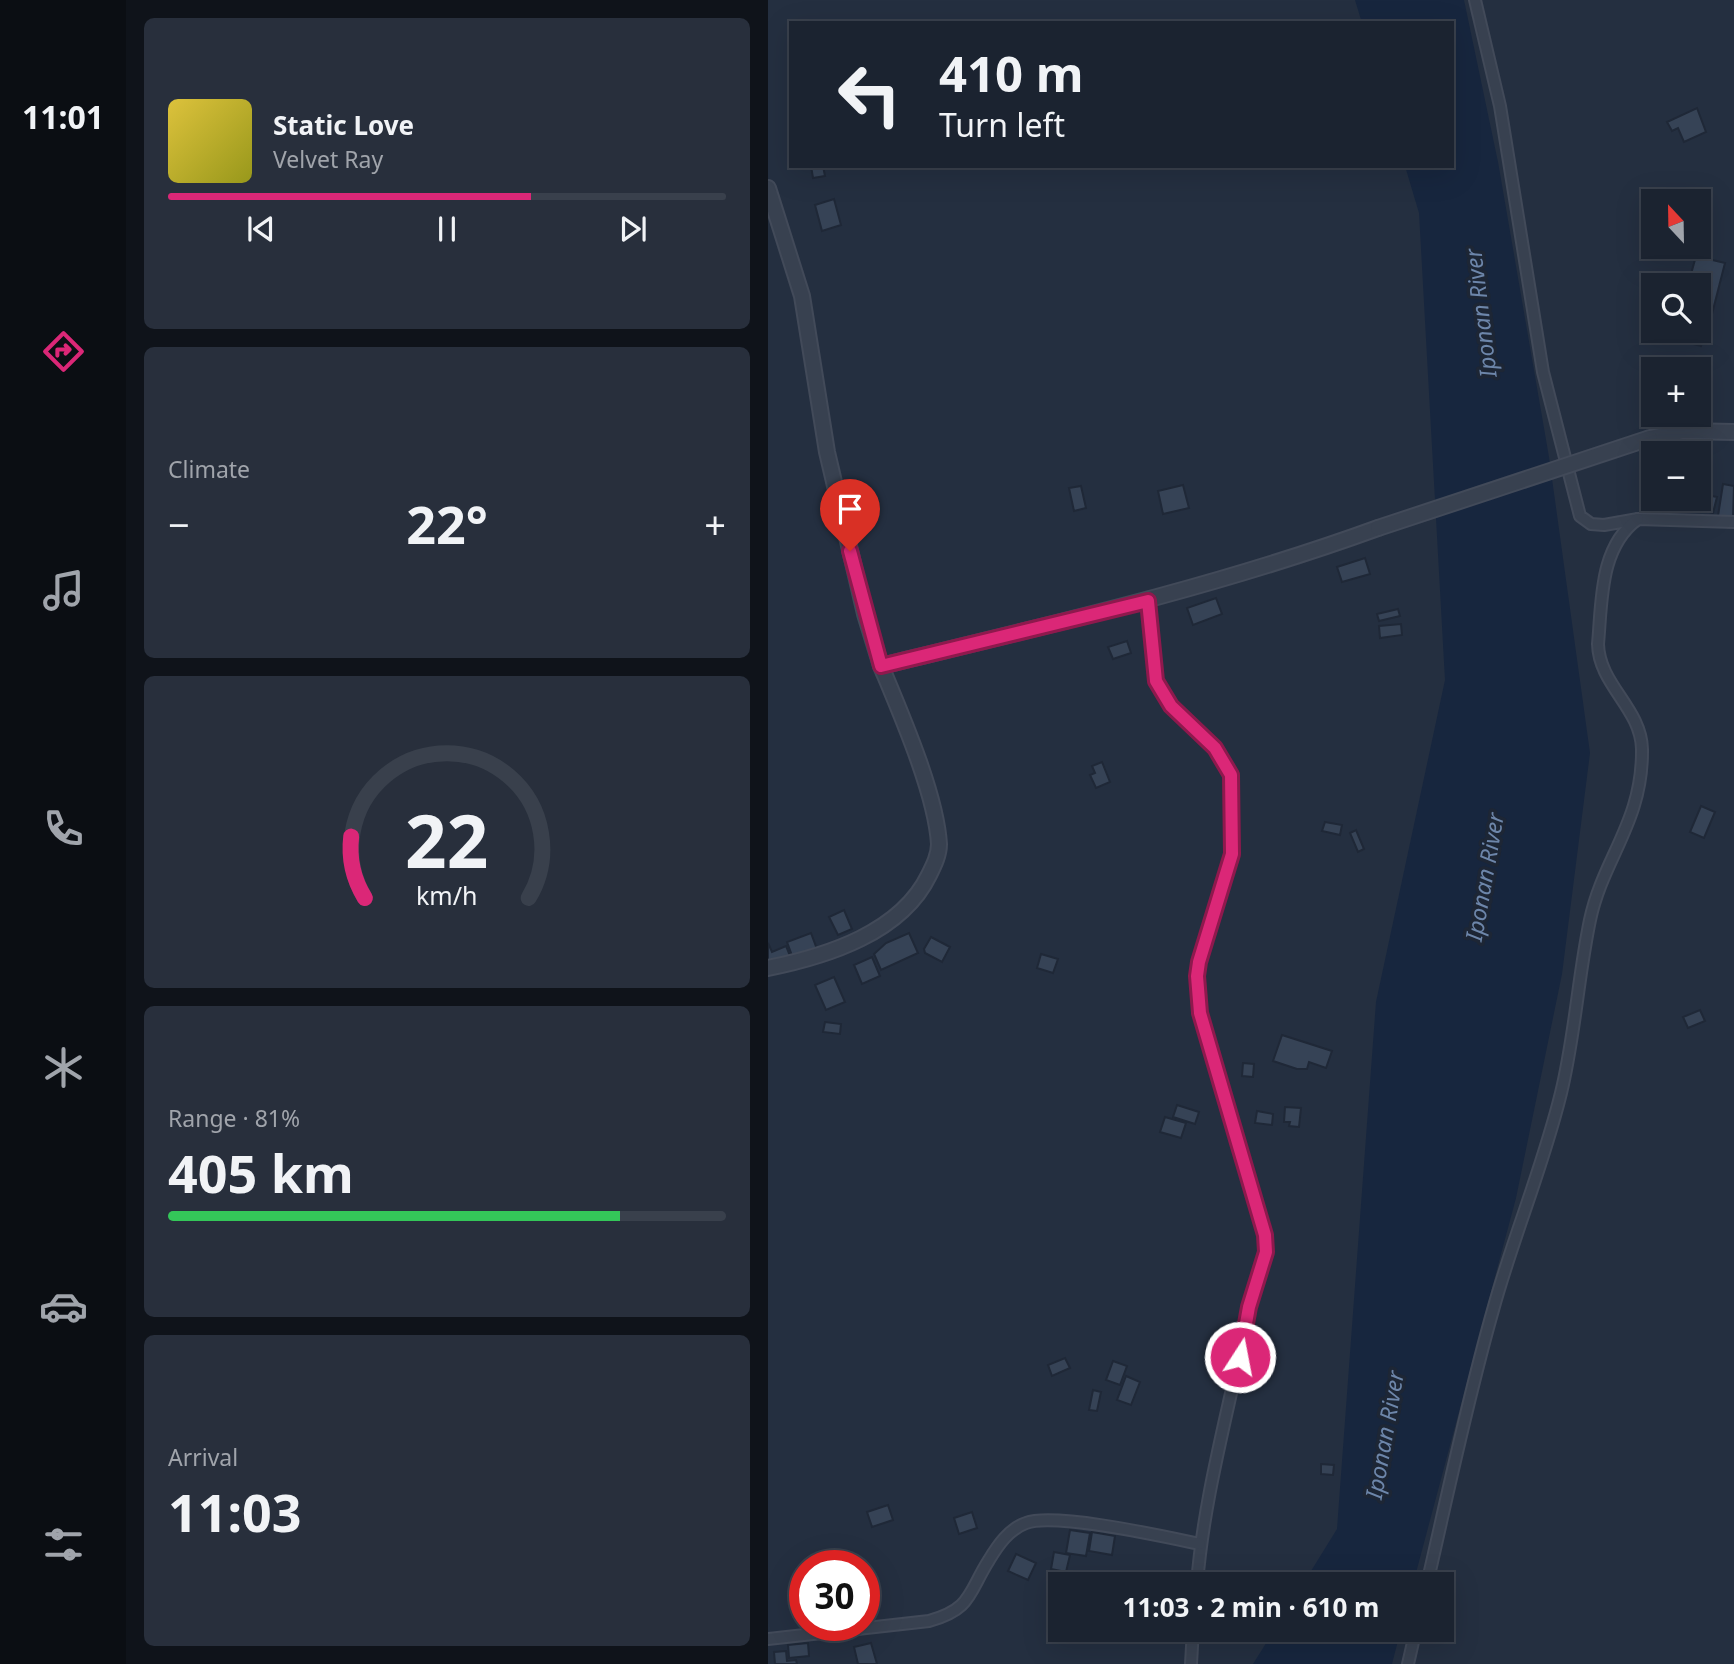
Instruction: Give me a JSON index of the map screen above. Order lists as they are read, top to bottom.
{
  "water": ["Iponan River"],
  "north": "top",
  "page": {
    "tabs": "11:01",
    "turn": ["410 m", "Turn left"],
    "song": ["Static Love", "Velvet Ray"],
    "map_buttons": ["+", "−"],
    "tile": [
      "Climate",
      ["Range · 81%", "405 km"],
      ["Arrival", "11:03"]
    ],
    "heat": ["−", "22°", "+"],
    "limit": "30",
    "trip": "11:03 · 2 min · 610 m",
    "gauge": ["22", "km/h"]
  }
}
